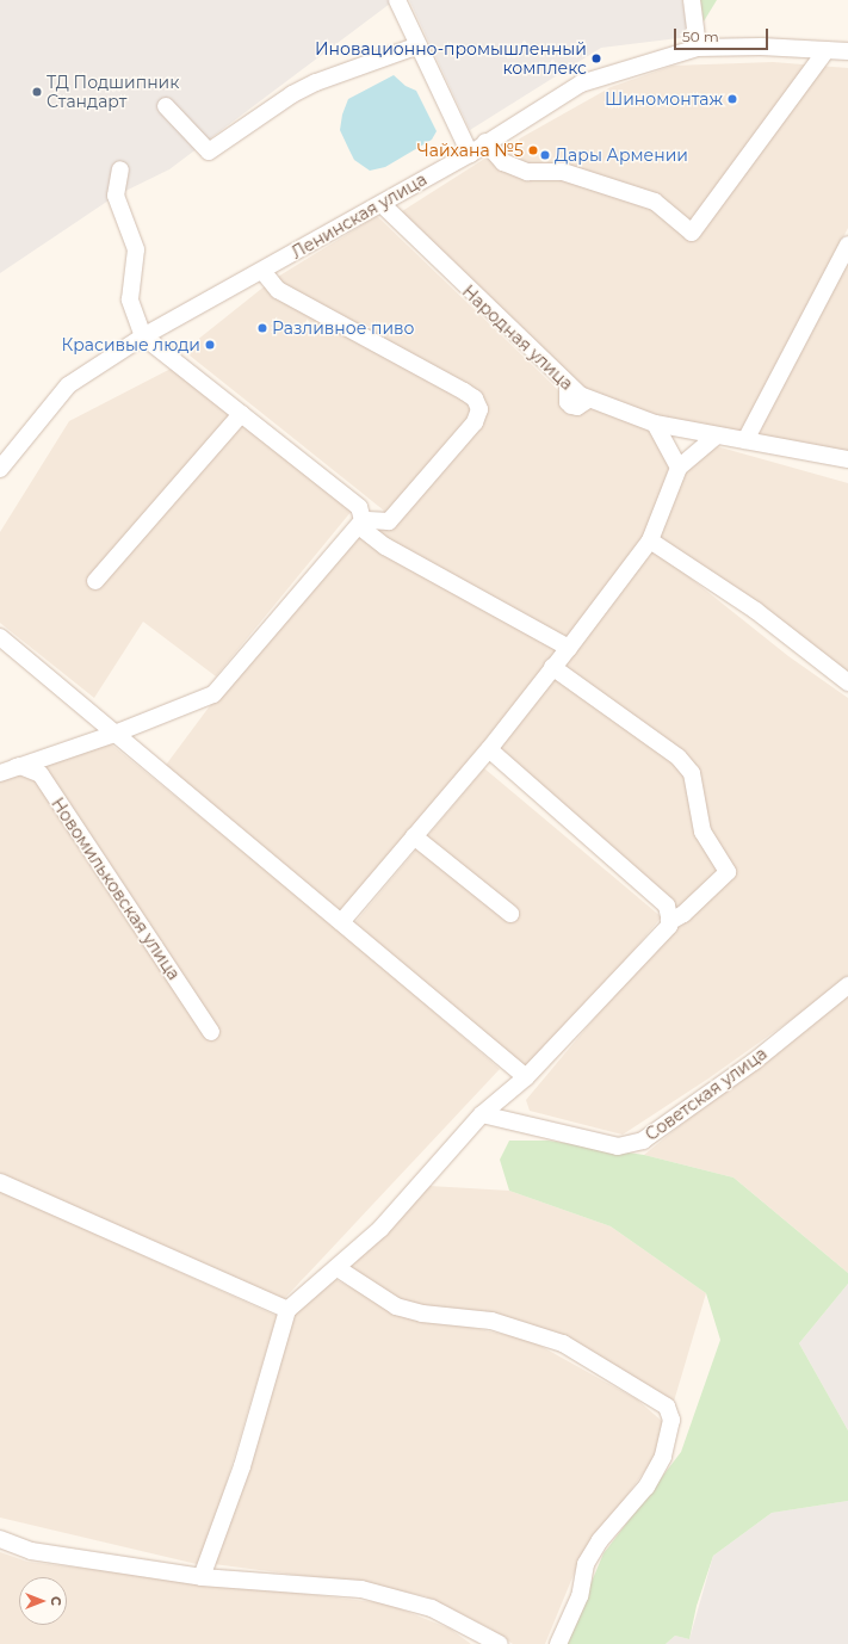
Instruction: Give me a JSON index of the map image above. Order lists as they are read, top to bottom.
{
  "streets": {
    "street": [
      "Ленинская улица",
      "Народная улица",
      "Новомильковская улица",
      "Советская улица"
    ]
  },
  "crossings": [
    ["Ленинская улица", "Народная улица"]
  ],
  "places": [
    "Иновационно-промышленный комплекс",
    "ТД Подшипник Стандарт",
    "Шиномонтаж",
    "Чайхана №5",
    "Дары Армении",
    "Разливное пиво",
    "Красивые люди"
  ],
  "scale_bar": "50 m",
  "north": "right"
}
